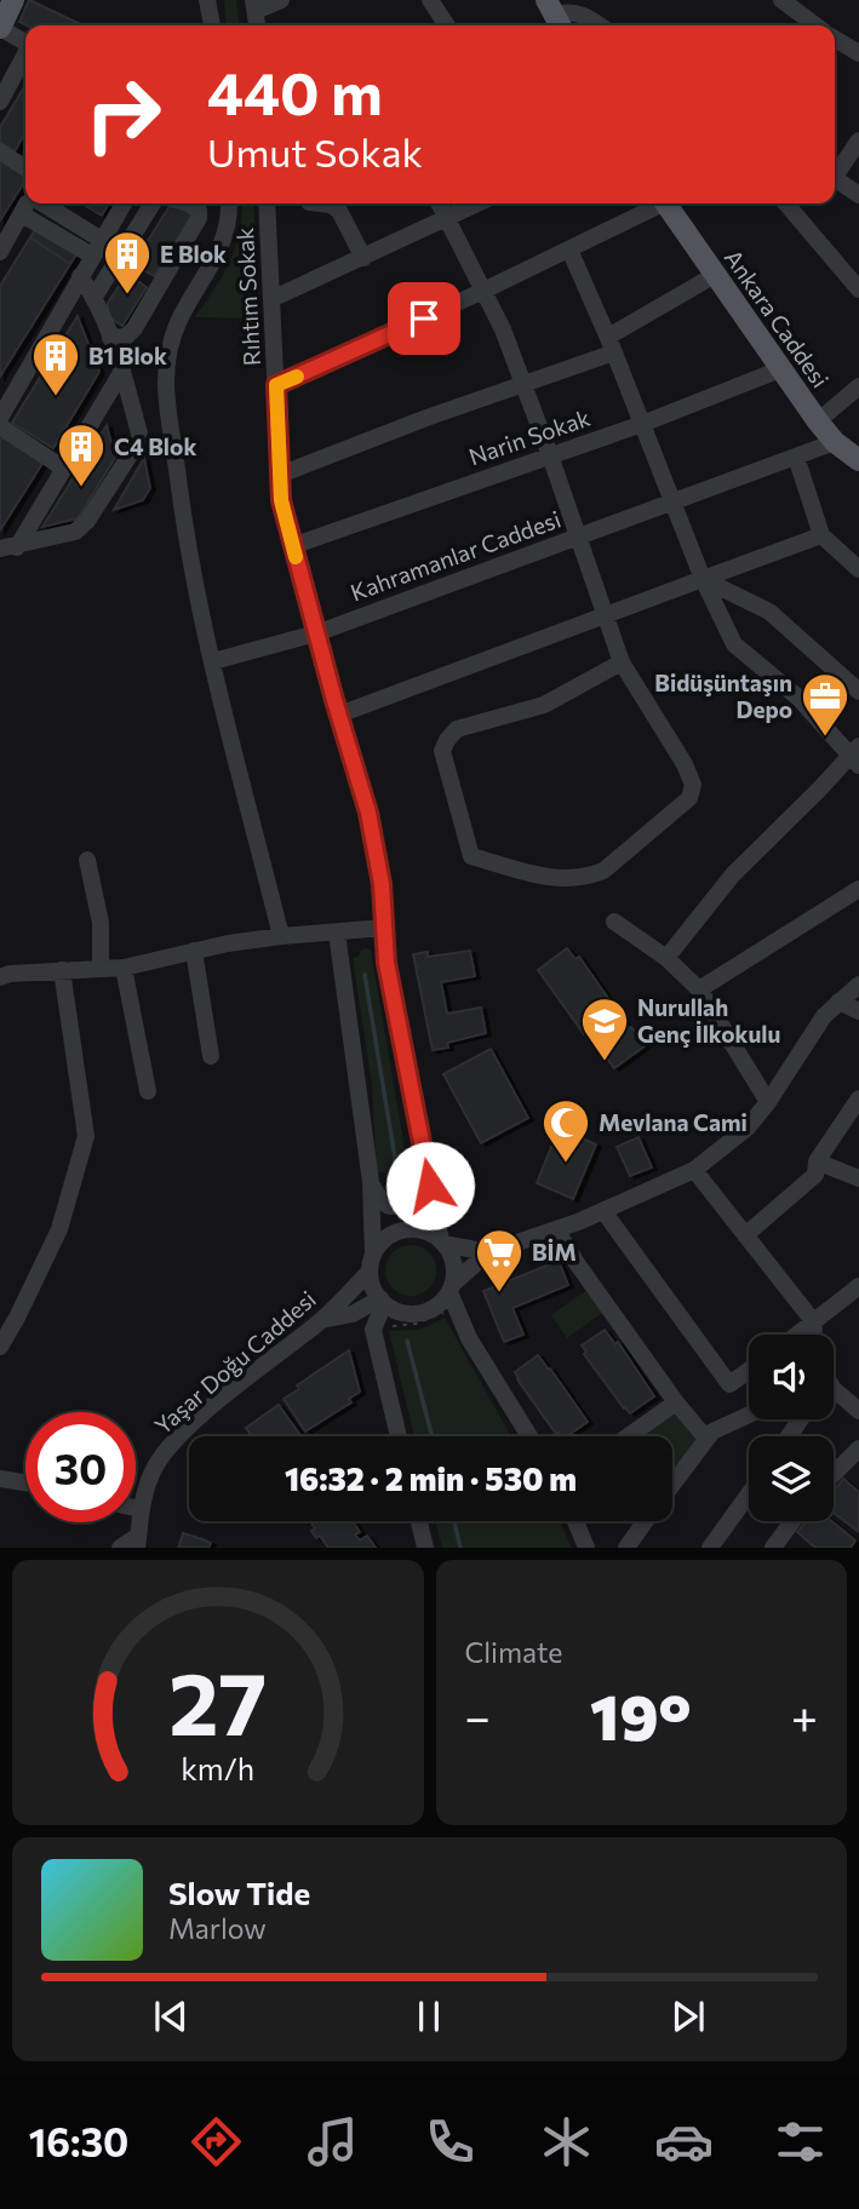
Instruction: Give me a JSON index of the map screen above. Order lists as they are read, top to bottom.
{
  "streets": {
    "main road": ["Ankara Caddesi"],
    "street": [
      "Rıhtım Sokak",
      "Narin Sokak",
      "Kahramanlar Caddesi",
      "Yaşar Doğu Caddesi"
    ]
  },
  "crossings": [
    ["Rıhtım Sokak", "Narin Sokak"],
    ["Rıhtım Sokak", "Kahramanlar Caddesi"],
    ["Rıhtım Sokak", "Yaşar Doğu Caddesi"],
    ["Ankara Caddesi", "Narin Sokak"],
    ["Ankara Caddesi", "Kahramanlar Caddesi"]
  ],
  "places": {
    "building": ["E Blok", "B1 Blok", "C4 Blok"],
    "office": ["Bidüşüntaşın Depo"],
    "school or university": ["Nurullah Genç İlkokulu"],
    "mosque": ["Mevlana Cami"],
    "supermarket": ["BİM"]
  },
  "page": {
    "turn": ["440 m", "Umut Sokak"],
    "limit": "30",
    "trip": "16:32 · 2 min · 530 m",
    "tile": "Climate",
    "heat": ["−", "19°", "+"],
    "song": ["Slow Tide", "Marlow"],
    "tabs": "16:30",
    "gauge": ["27", "km/h"]
  }
}
